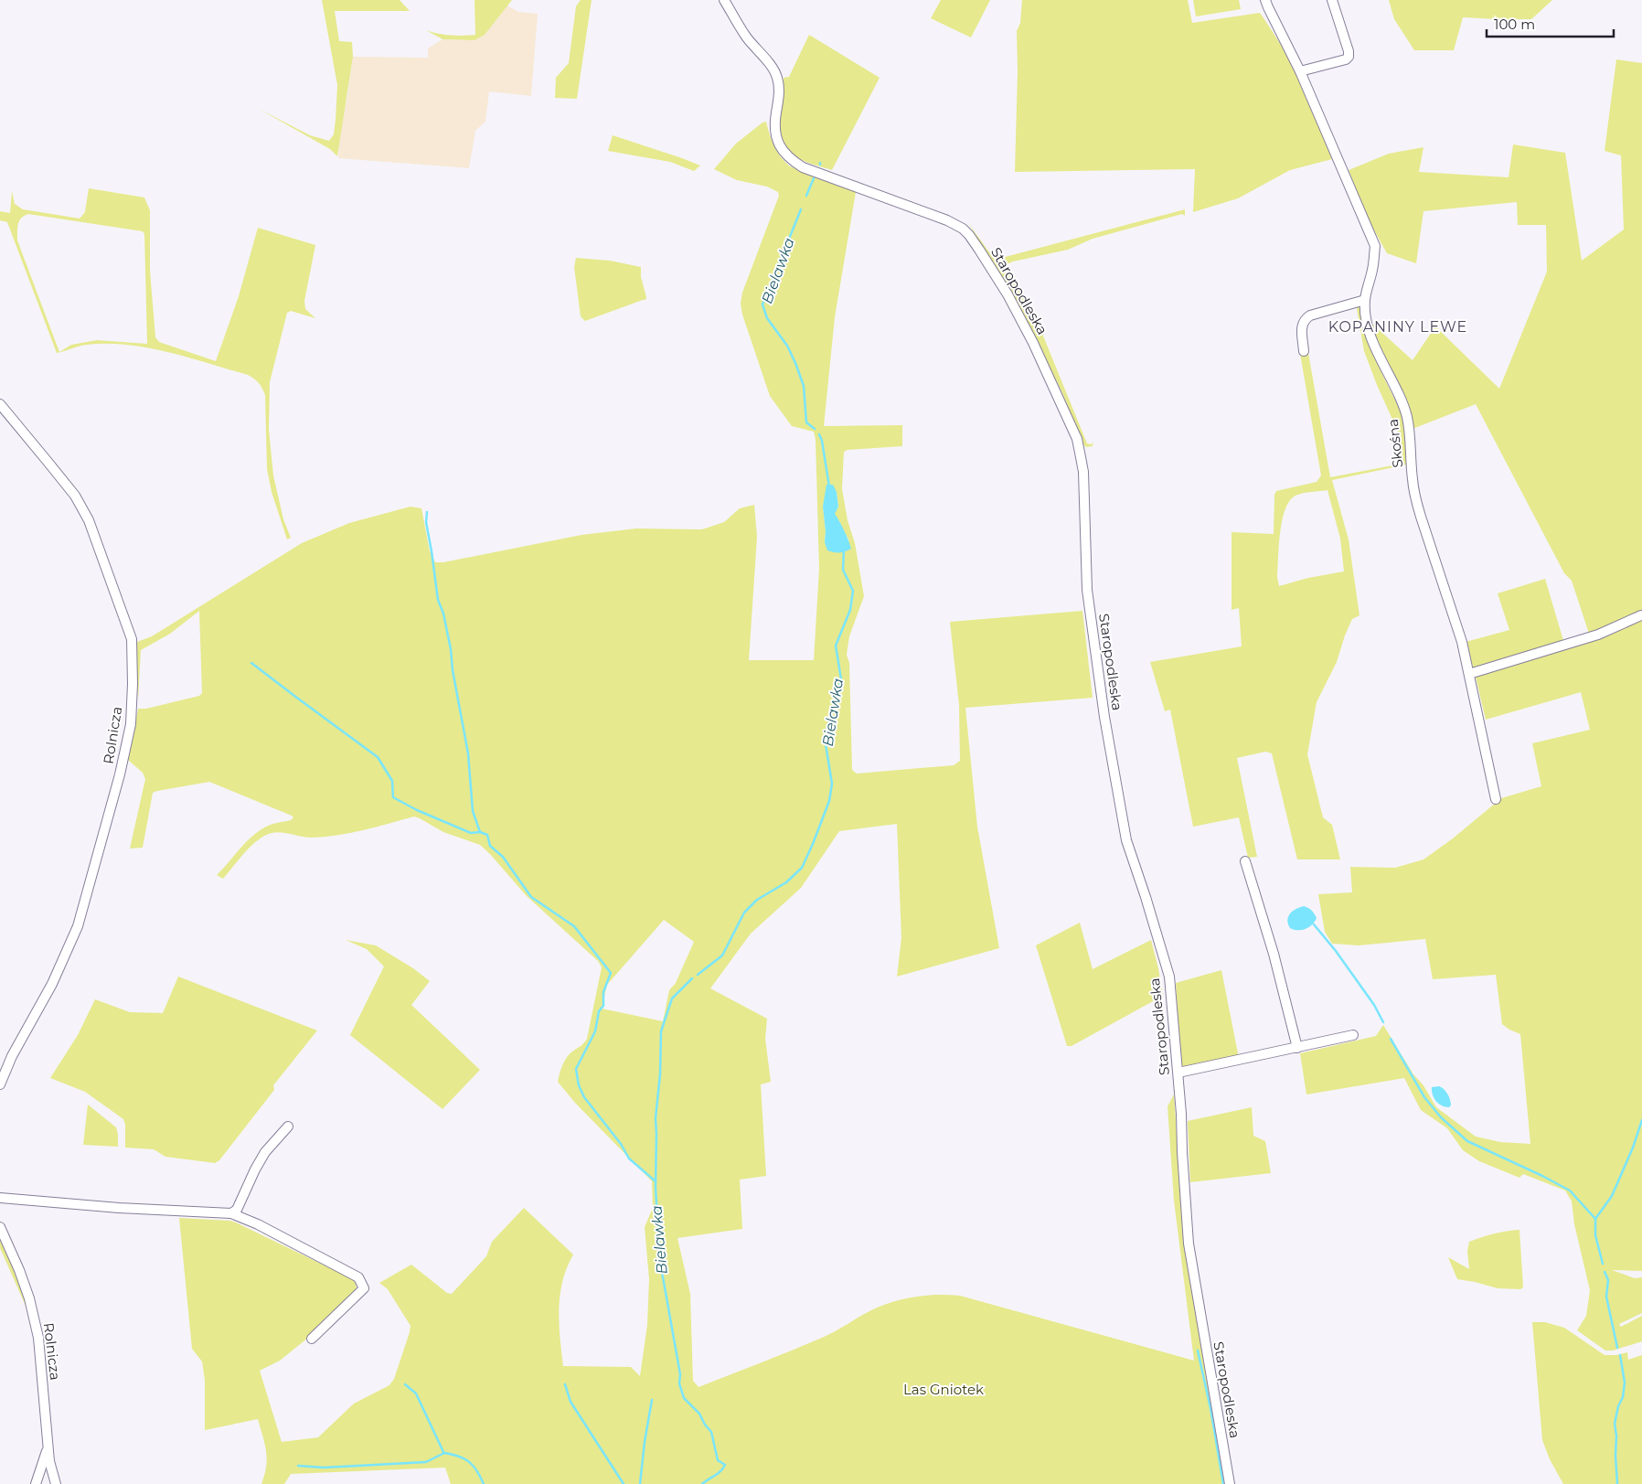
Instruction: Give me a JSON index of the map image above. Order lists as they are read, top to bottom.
{
  "streets": {
    "street": ["Staropodleska", "Skośna", "Rolnicza"]
  },
  "districts": ["KOPANINY LEWE"],
  "water": ["Bielawka"],
  "parks": ["Las Gniotek"],
  "scale_bar": "100 m"
}
